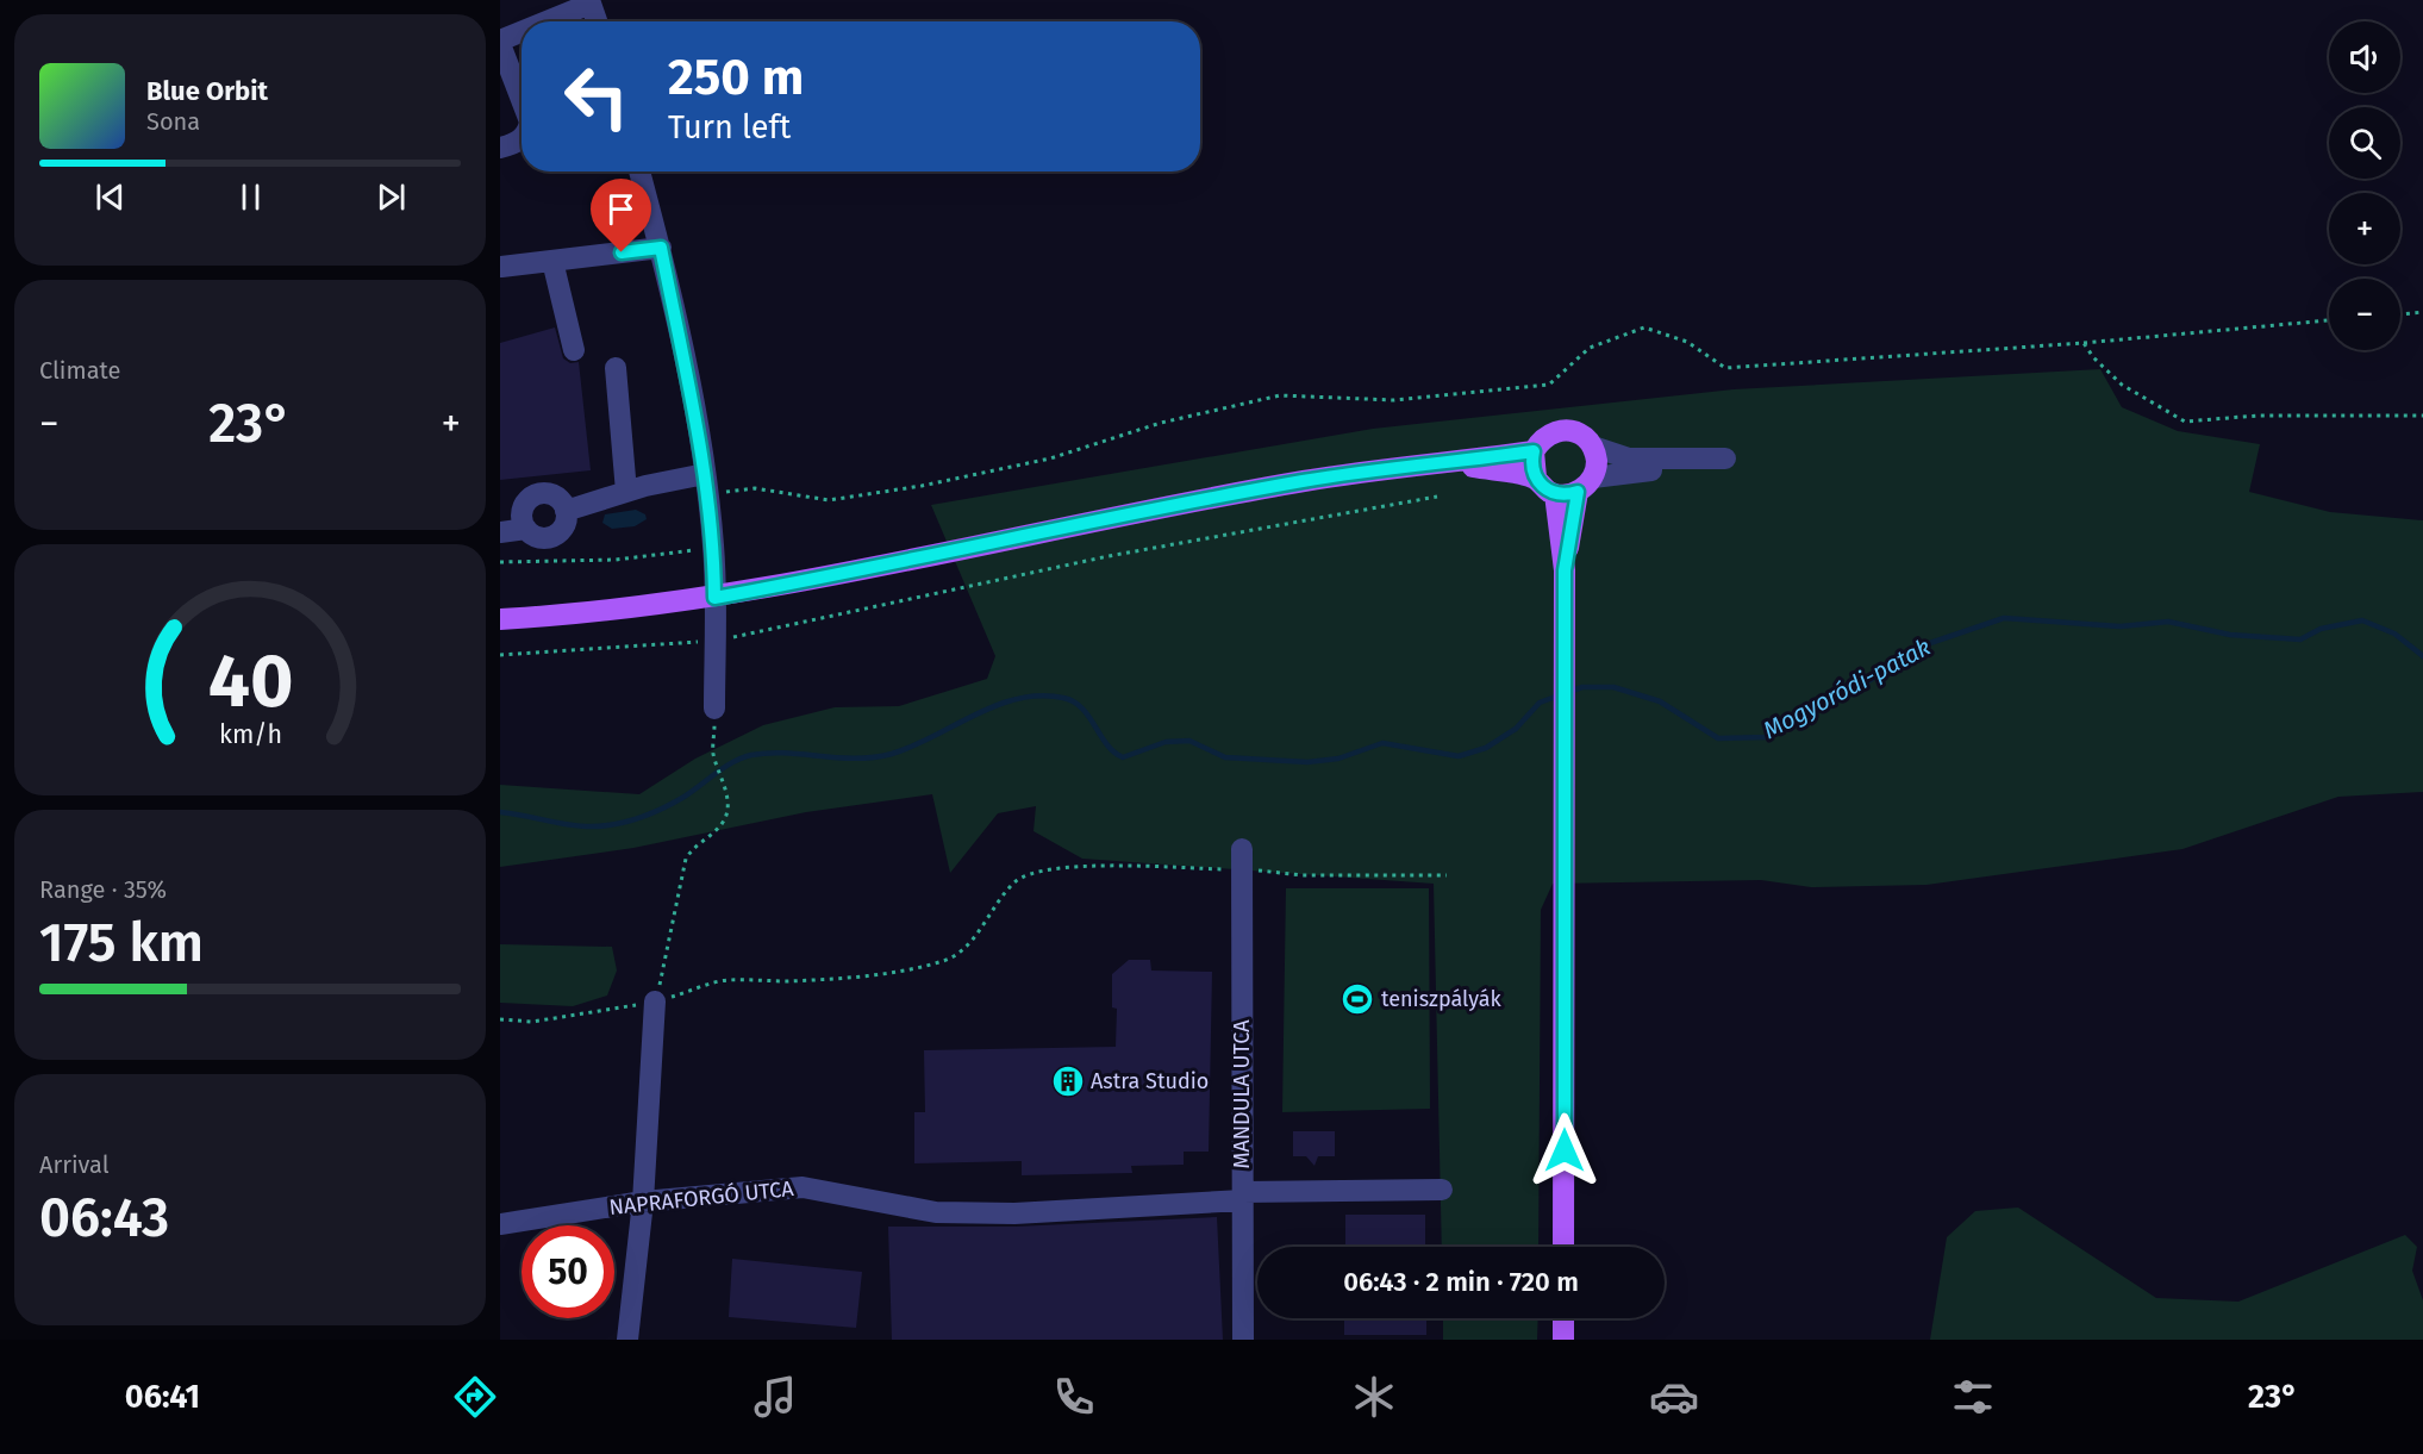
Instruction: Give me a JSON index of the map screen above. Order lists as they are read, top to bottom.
{
  "streets": {
    "street": ["MANDULA UTCA", "NAPRAFORGÓ UTCA"]
  },
  "crossings": [
    ["MANDULA UTCA", "NAPRAFORGÓ UTCA"]
  ],
  "water": ["Mogyoródi-patak"],
  "places": {
    "sports": ["teniszpályák"],
    "building": ["Astra Studio"]
  },
  "page": {
    "map_buttons": ["+", "−"],
    "turn": ["250 m", "Turn left"],
    "song": ["Blue Orbit", "Sona"],
    "tile": [
      "Climate",
      ["Range · 35%", "175 km"],
      ["Arrival", "06:43"]
    ],
    "heat": ["−", "23°", "+"],
    "limit": "50",
    "trip": "06:43 · 2 min · 720 m",
    "tabs": ["06:41", "23°"],
    "gauge": ["40", "km/h"]
  }
}
